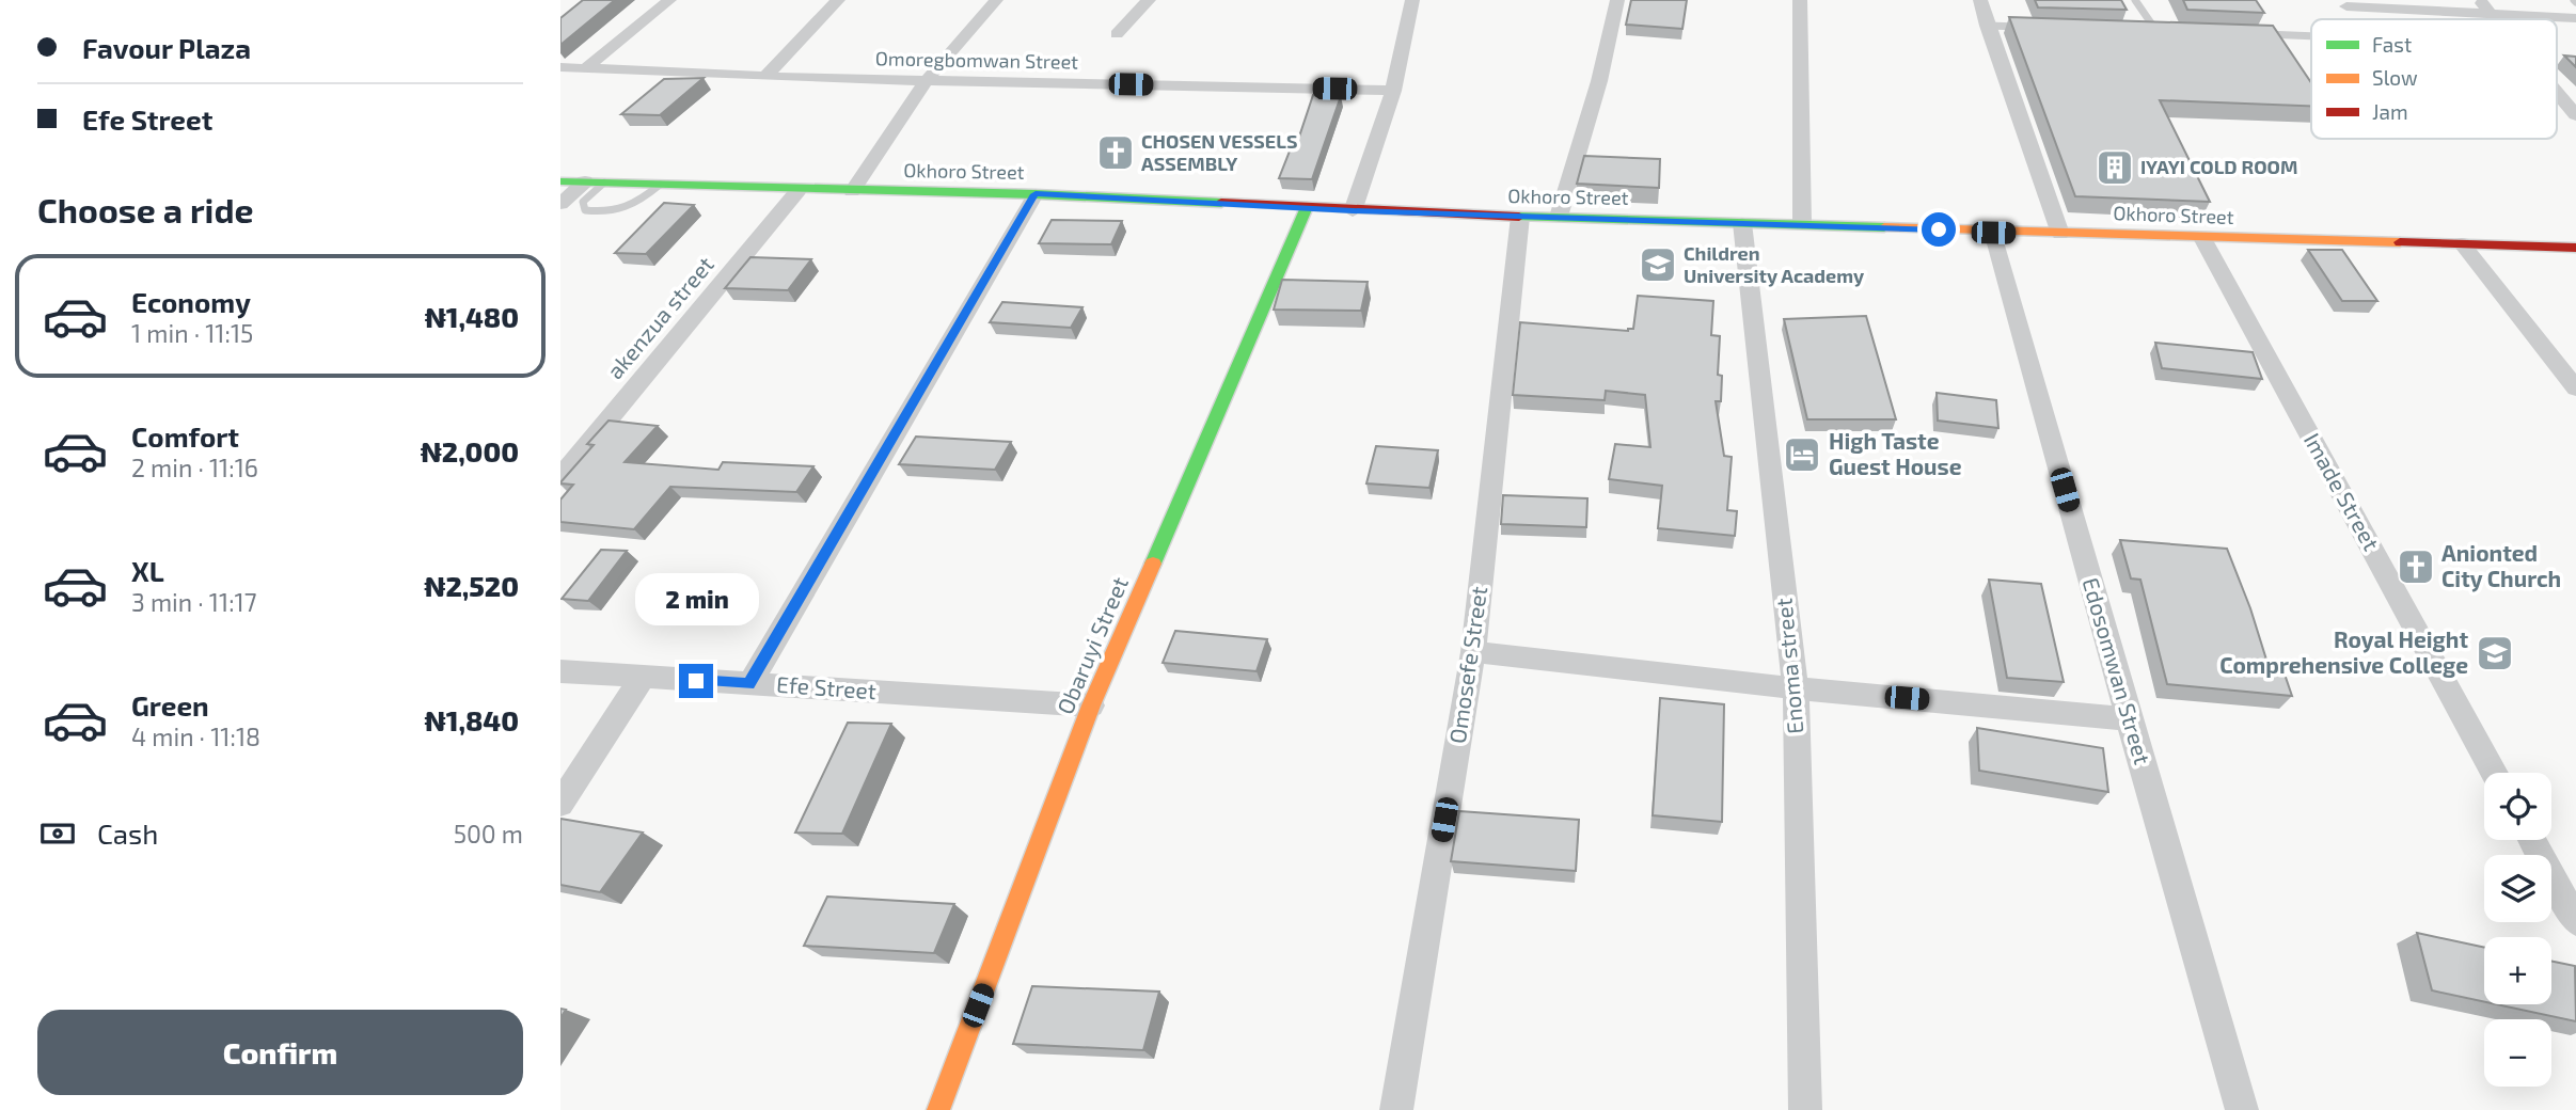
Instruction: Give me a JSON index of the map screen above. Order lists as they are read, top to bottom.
{
  "streets": {
    "street": [
      "Omoregbomwan Street",
      "Okhoro Street",
      "akenzua street",
      "Imade Street",
      "Obaruyi Street",
      "Omosefe Street",
      "Enoma street",
      "Edosomwan Street",
      "Efe Street"
    ]
  },
  "crossings": [
    ["Okhoro Street", "akenzua street"],
    ["Okhoro Street", "Imade Street"],
    ["Okhoro Street", "Obaruyi Street"],
    ["Okhoro Street", "Omosefe Street"],
    ["Okhoro Street", "Enoma street"],
    ["Okhoro Street", "Edosomwan Street"],
    ["Obaruyi Street", "Efe Street"]
  ],
  "places": {
    "church": ["CHOSEN VESSELS ASSEMBLY", "Anionted City Church"],
    "building": ["IYAYI COLD ROOM"],
    "school or university": ["Children University Academy", "Royal Height Comprehensive College"],
    "hotel": ["High Taste Guest House"]
  },
  "legend": ["Fast", "Slow", "Jam"],
  "page": {
    "banner": ["Favour Plaza", "Efe Street"],
    "heading": "Choose a ride",
    "list": [
      {
        "name": "Economy",
        "note": "1 min · 11:15",
        "value": "₦1,480"
      },
      {
        "name": "Comfort",
        "note": "2 min · 11:16",
        "value": "₦2,000"
      },
      {
        "name": "XL",
        "note": "3 min · 11:17",
        "value": "₦2,520"
      },
      {
        "name": "Green",
        "note": "4 min · 11:18",
        "value": "₦1,840"
      }
    ],
    "bubble": "2 min",
    "map_buttons": ["+", "−"],
    "pay": ["Cash", "500 m"],
    "buttons": "Confirm"
  }
}
